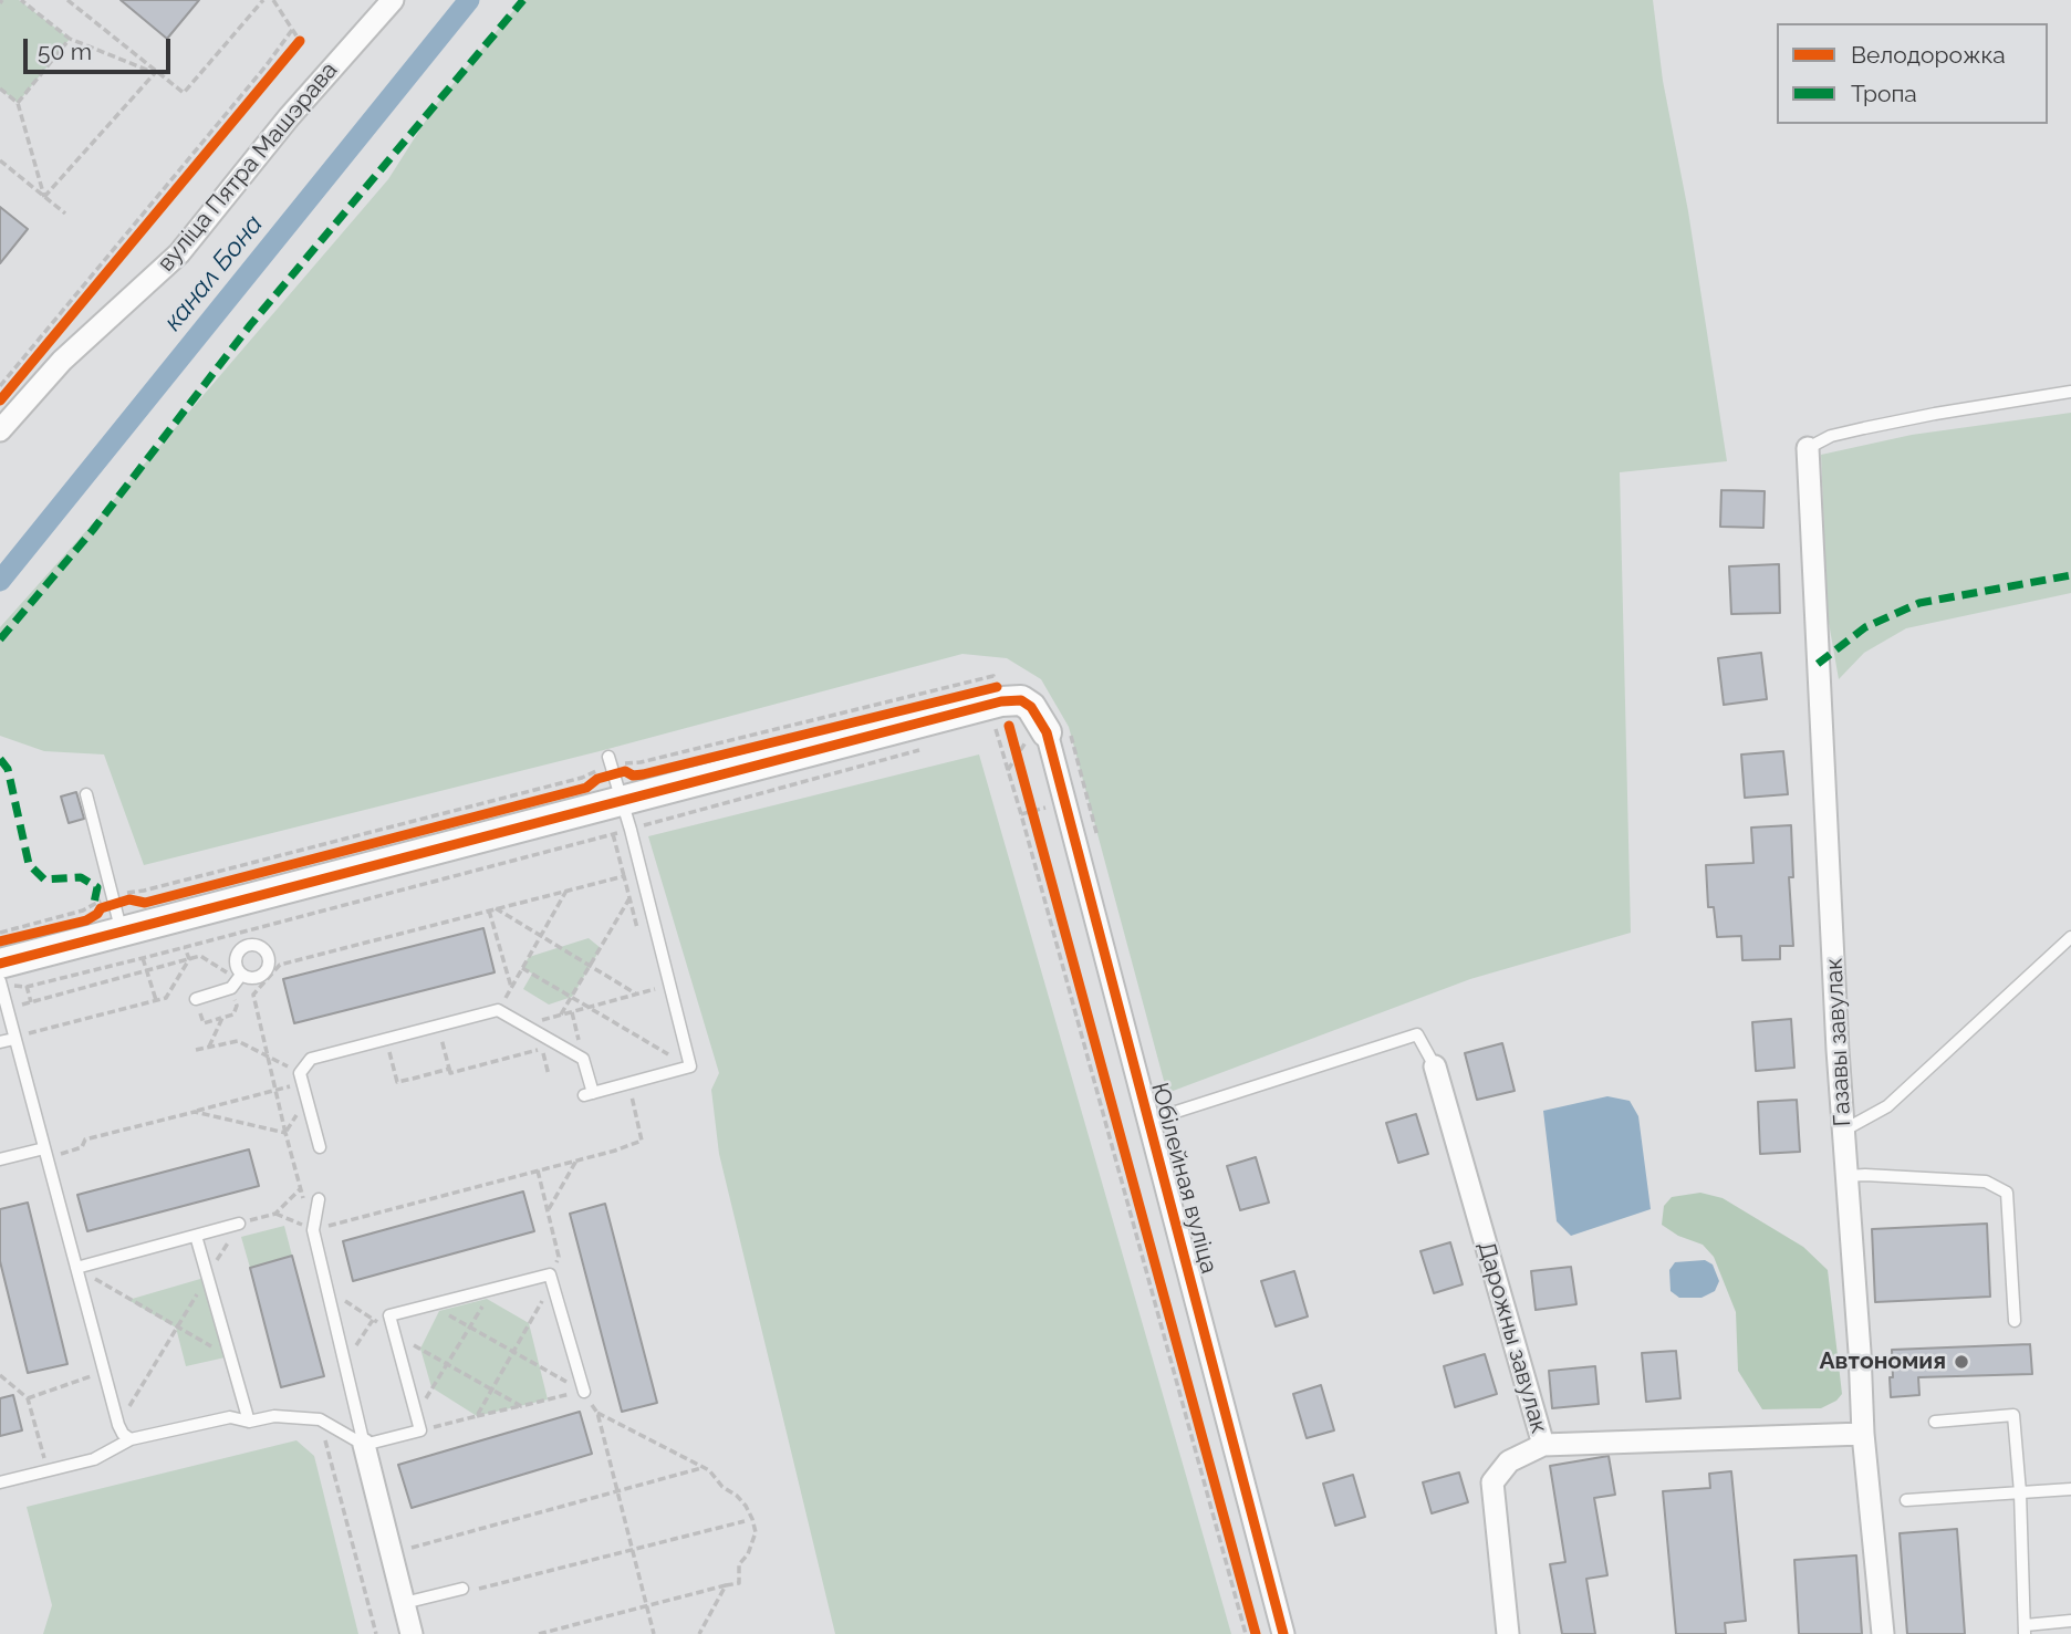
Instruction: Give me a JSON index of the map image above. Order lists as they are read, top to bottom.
{
  "streets": {
    "street": [
      "вуліца Пятра Машэрава",
      "Газавы завулак",
      "Юбілейная вуліца",
      "Дарожны завулак"
    ]
  },
  "water": ["канал Бона"],
  "places": ["Автономия"],
  "legend": ["Велодорожка", "Тропа"],
  "scale_bar": "50 m"
}
